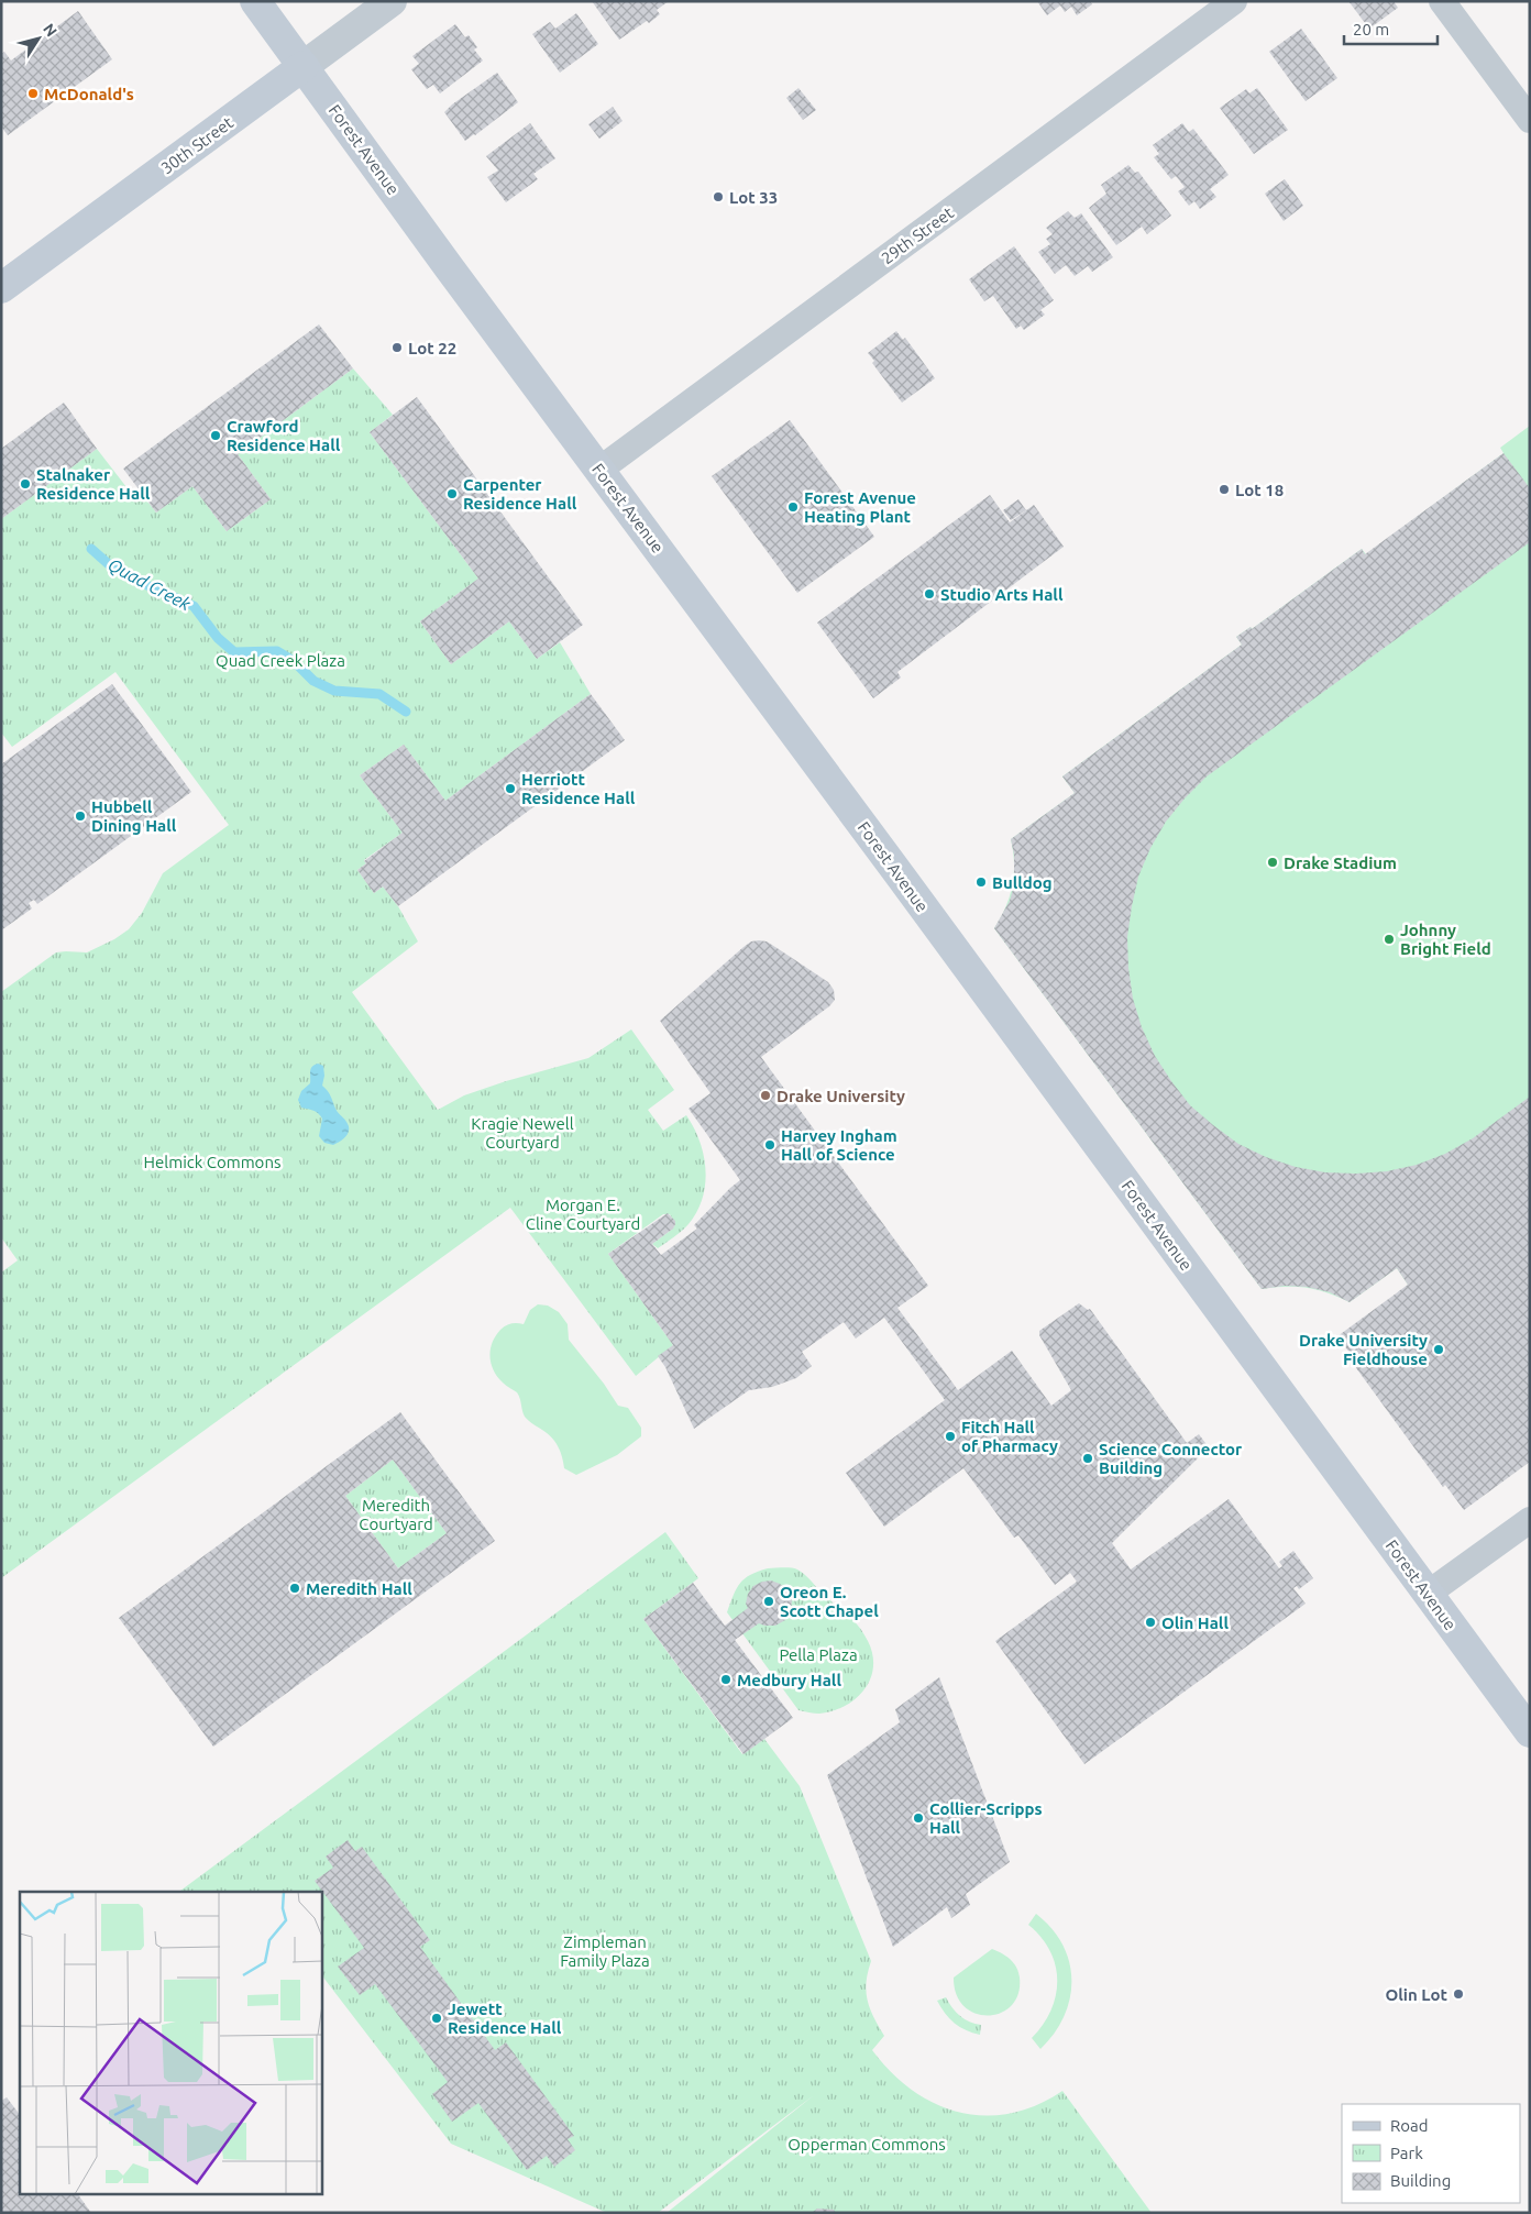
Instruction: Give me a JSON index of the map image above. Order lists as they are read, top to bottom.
{
  "streets": {
    "main road": ["30th Street", "Forest Avenue"],
    "street": ["29th Street"]
  },
  "crossings": [
    ["30th Street", "Forest Avenue"],
    ["Forest Avenue", "29th Street"]
  ],
  "water": ["Quad Creek"],
  "parks": [
    "Quad Creek Plaza",
    "Kragie Newell Courtyard",
    "Helmick Commons",
    "Morgan E. Cline Courtyard",
    "Meredith Courtyard",
    "Pella Plaza",
    "Zimpleman Family Plaza",
    "Opperman Commons"
  ],
  "places": [
    "McDonald's",
    "Lot 33",
    "Lot 22",
    "Crawford Residence Hall",
    "Stalnaker Residence Hall",
    "Lot 18",
    "Carpenter Residence Hall",
    "Forest Avenue Heating Plant",
    "Studio Arts Hall",
    "Herriott Residence Hall",
    "Hubbell Dining Hall",
    "Drake Stadium",
    "Bulldog",
    "Johnny Bright Field",
    "Drake University",
    "Harvey Ingham Hall of Science",
    "Drake University Fieldhouse",
    "Fitch Hall of Pharmacy",
    "Science Connector Building",
    "Meredith Hall",
    "Oreon E. Scott Chapel",
    "Olin Hall",
    "Medbury Hall",
    "Collier-Scripps Hall",
    "Olin Lot",
    "Jewett Residence Hall"
  ],
  "legend": ["Road", "Park", "Building"],
  "scale_bar": "20 m",
  "north": "top right"
}
